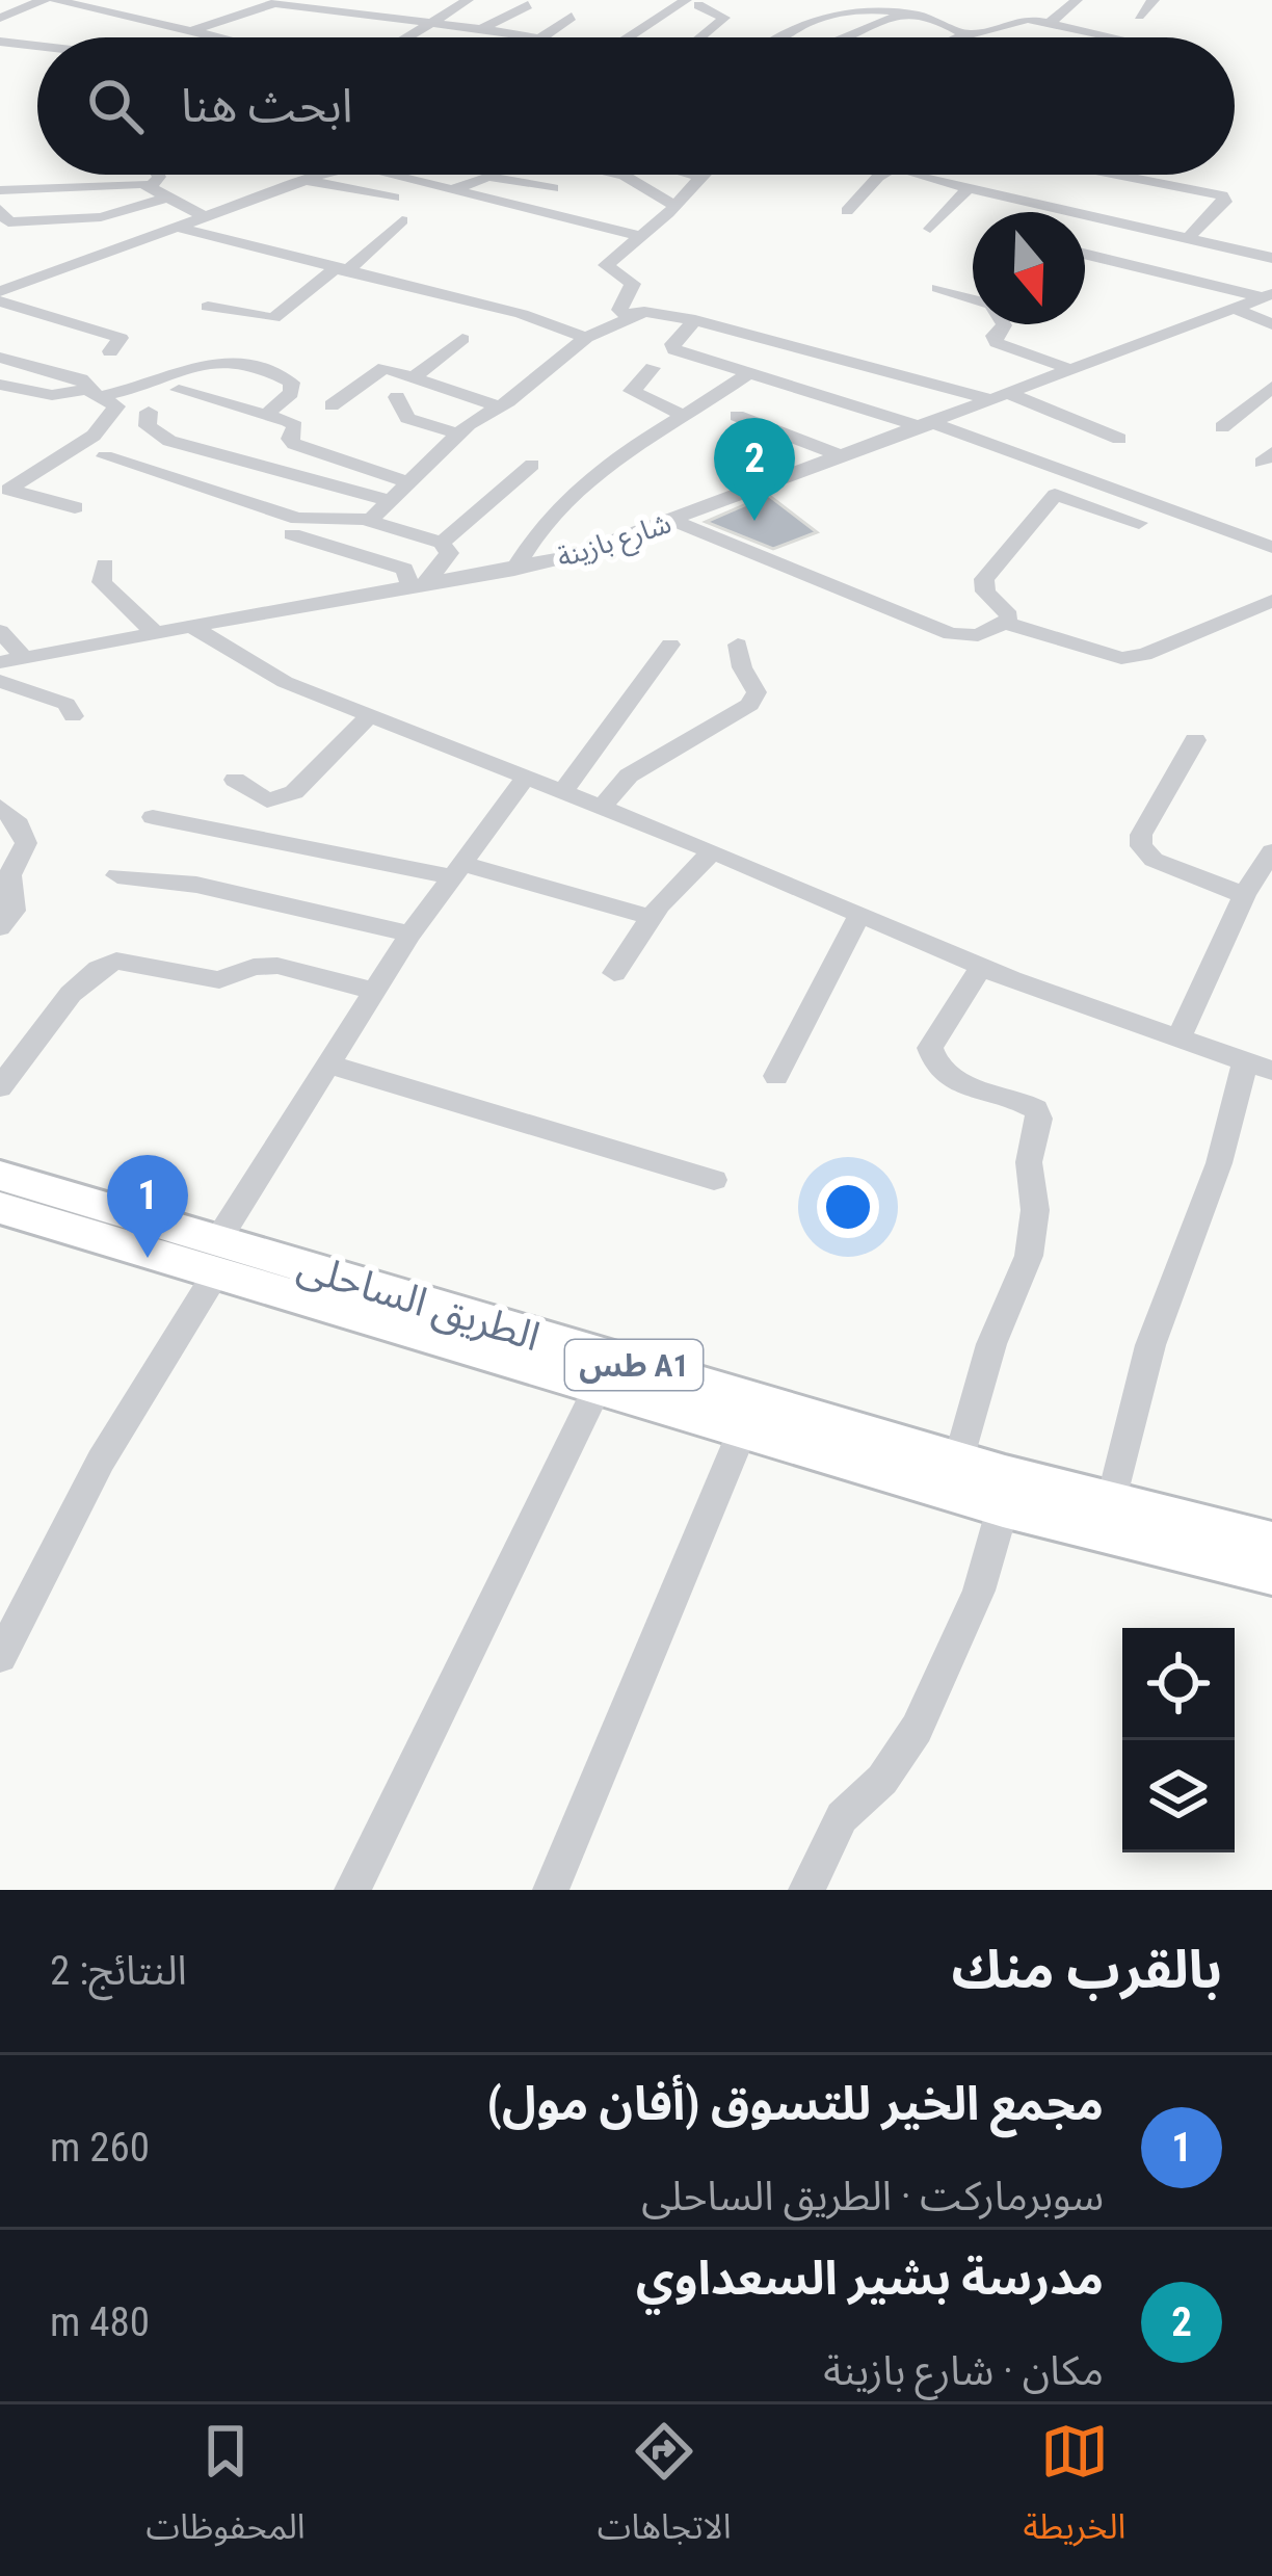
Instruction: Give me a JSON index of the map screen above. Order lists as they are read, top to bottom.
{
  "streets": {
    "highway": ["الطريق الساحلى", "طس A1"],
    "street": ["شارع بازينة"]
  },
  "north": "bottom",
  "page": {
    "search": "ابحث هنا",
    "pins": ["2", "1"],
    "heading": ["بالقرب منك", "النتائج: 2"],
    "list": [
      {
        "mark": "1",
        "name": "مجمع الخير للتسوق (أفان مول)",
        "note": "سوبرماركت · الطريق الساحلى",
        "value": "260 m"
      },
      {
        "mark": "2",
        "name": "مدرسة بشير السعداوي",
        "note": "مكان · شارع بازينة",
        "value": "480 m"
      }
    ],
    "nav": ["الخريطة", "الاتجاهات", "المحفوظات"]
  }
}
